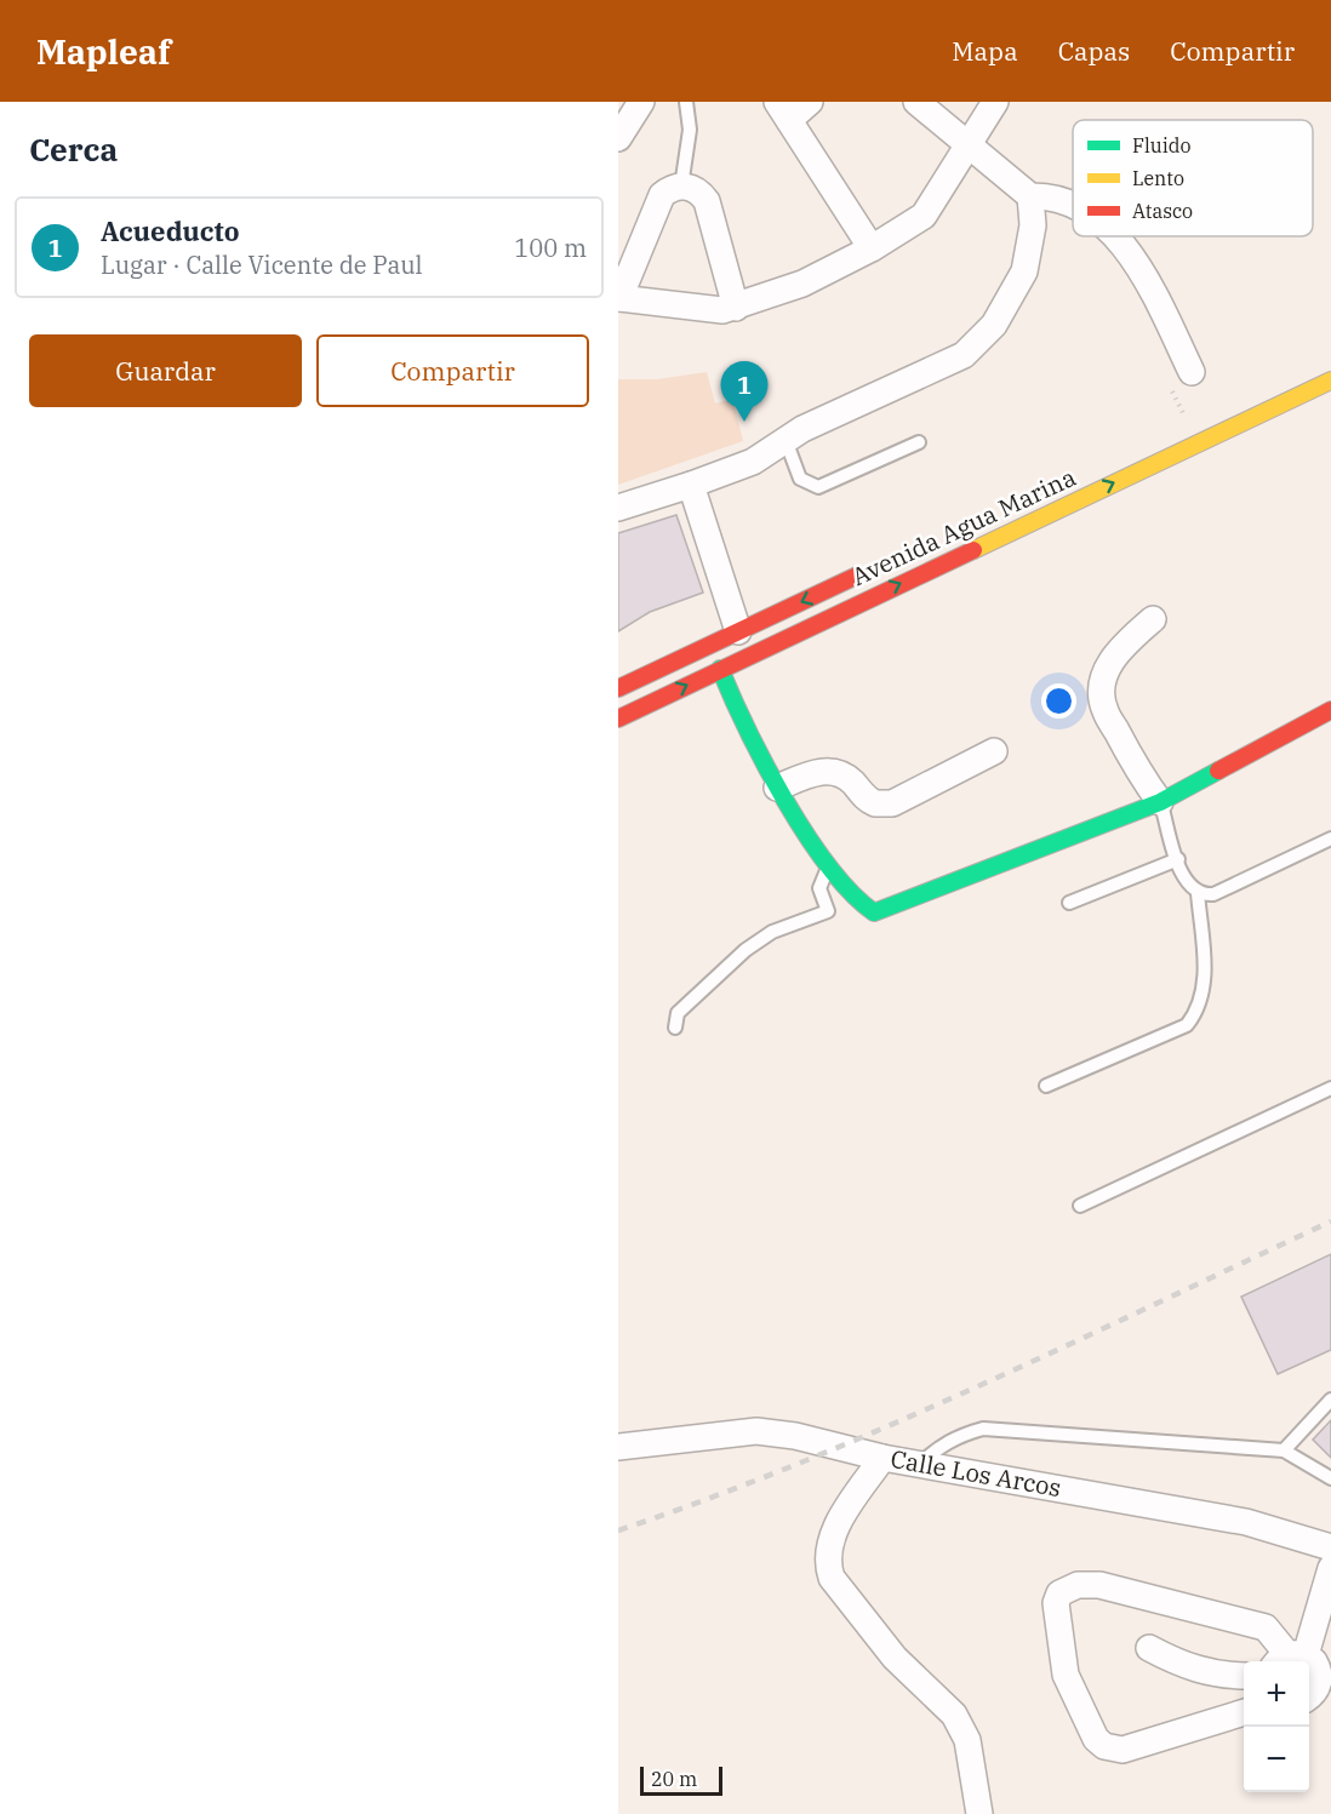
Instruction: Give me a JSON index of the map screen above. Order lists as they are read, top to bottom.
{
  "streets": {
    "street": ["Avenida Agua Marina", "Calle Los Arcos"]
  },
  "legend": ["Fluido", "Lento", "Atasco"],
  "scale_bar": "20 m",
  "page": {
    "header": "Mapleaf",
    "nav": ["Mapa", "Capas", "Compartir"],
    "heading": "Cerca",
    "list": [
      {
        "mark": "1",
        "name": "Acueducto",
        "note": "Lugar · Calle Vicente de Paul",
        "value": "100 m"
      }
    ],
    "buttons": ["Guardar", "Compartir"],
    "pins": "1",
    "map_buttons": ["+", "−"],
    "scale": "20 m"
  }
}
